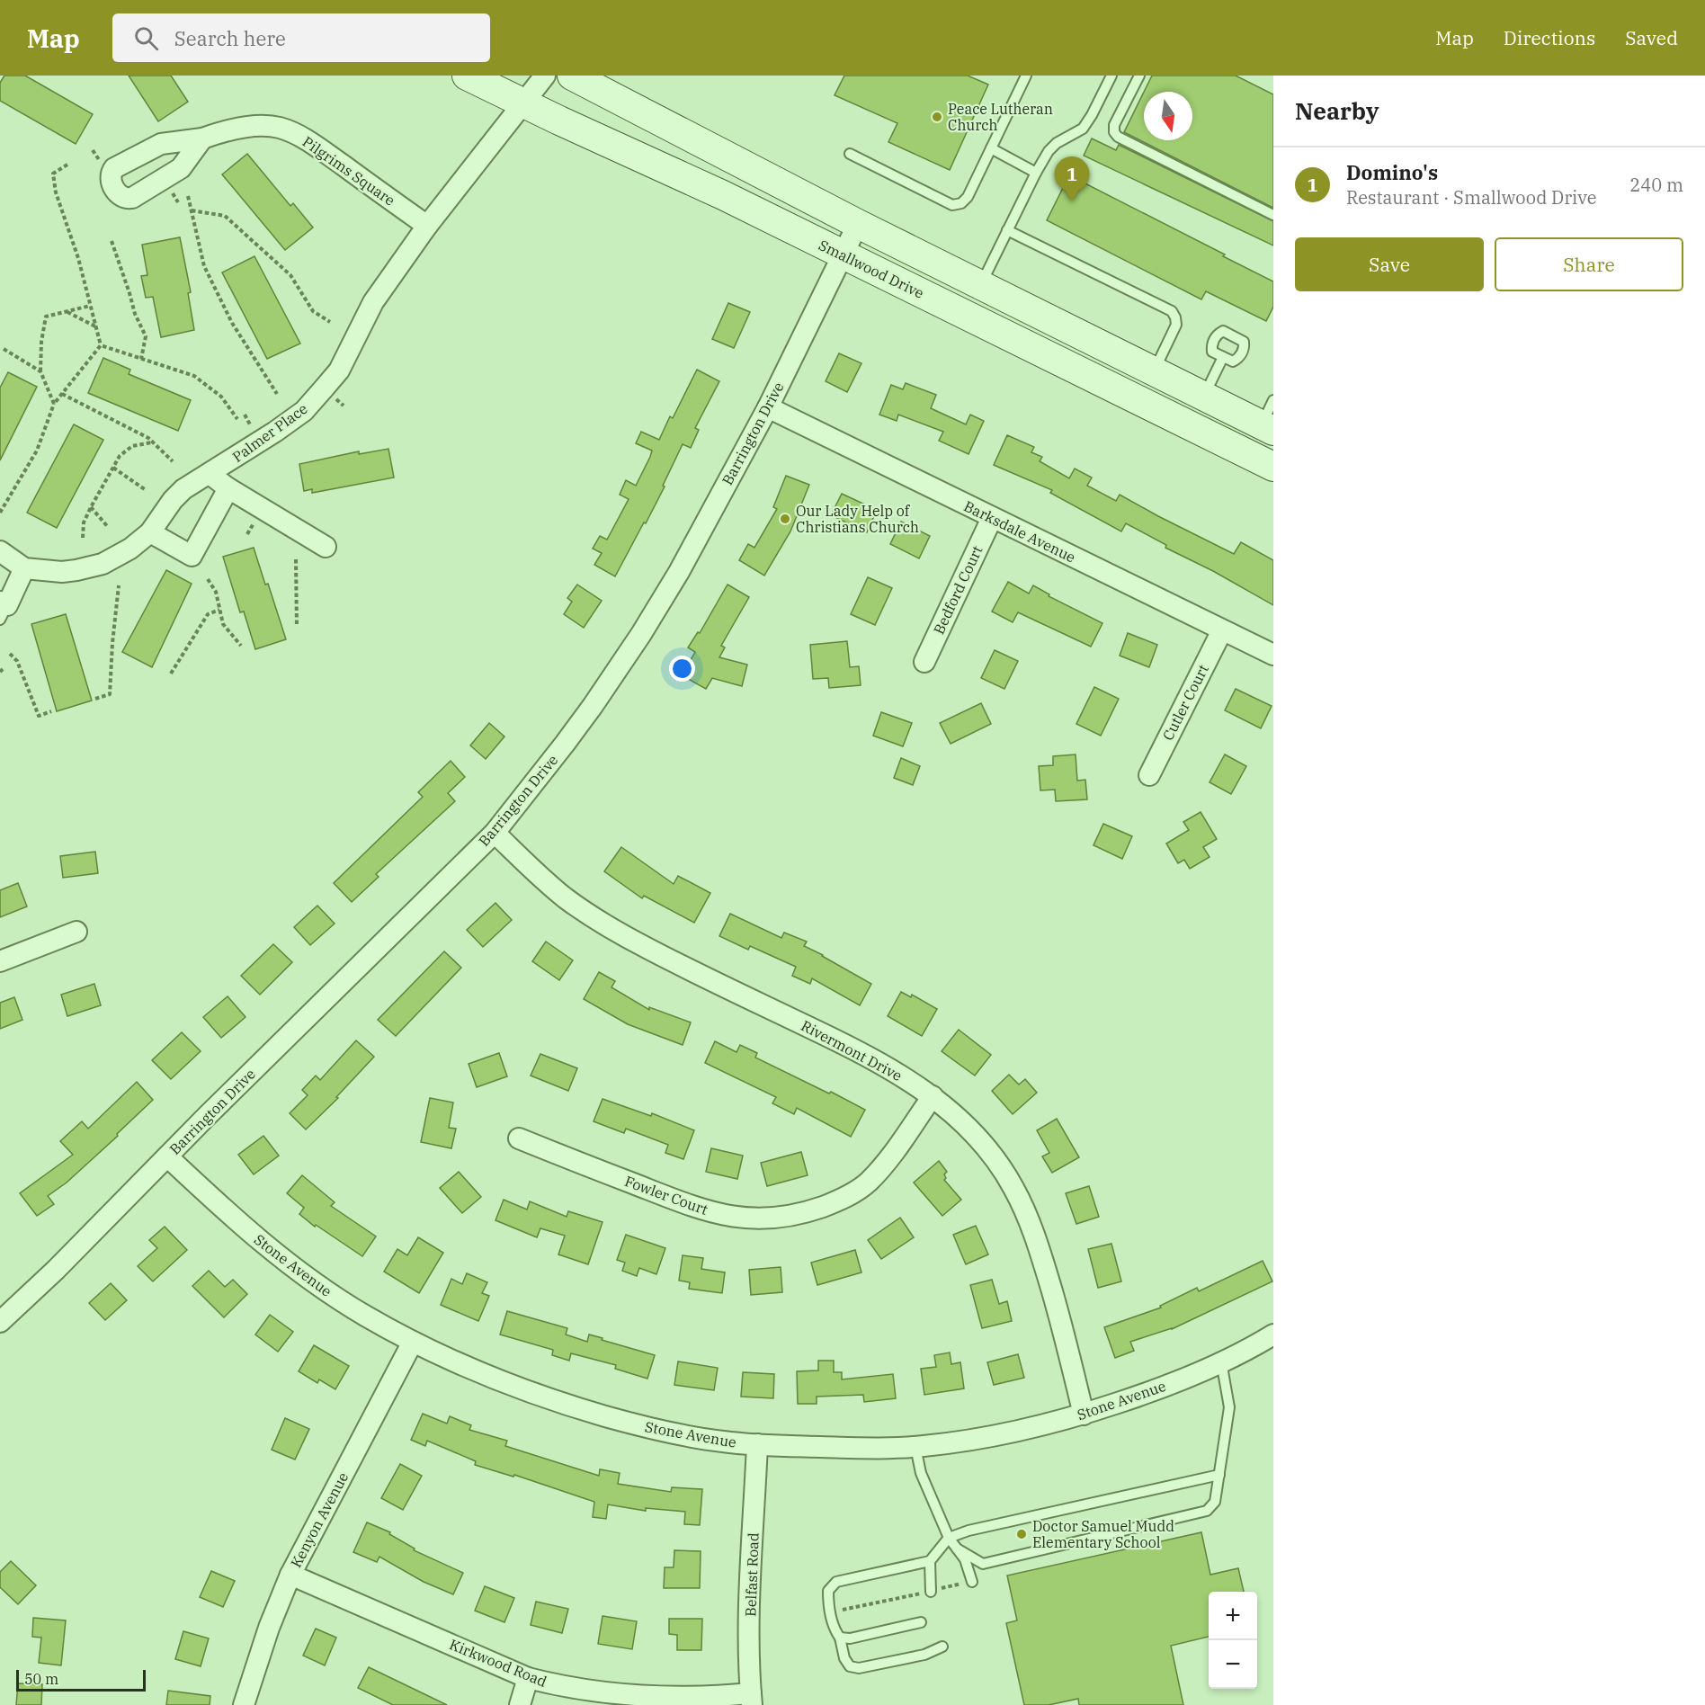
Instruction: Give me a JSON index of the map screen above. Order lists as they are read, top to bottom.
{
  "streets": {
    "main road": ["Smallwood Drive"],
    "street": [
      "Pilgrims Square",
      "Palmer Place",
      "Barrington Drive",
      "Barksdale Avenue",
      "Bedford Court",
      "Cutler Court",
      "Rivermont Drive",
      "Fowler Court",
      "Stone Avenue",
      "Kenyon Avenue",
      "Belfast Road",
      "Kirkwood Road"
    ]
  },
  "crossings": [
    ["Pilgrims Square", "Palmer Place"],
    ["Smallwood Drive", "Palmer Place"],
    ["Smallwood Drive", "Barrington Drive"],
    ["Barrington Drive", "Barksdale Avenue"],
    ["Barrington Drive", "Rivermont Drive"],
    ["Barrington Drive", "Stone Avenue"],
    ["Barksdale Avenue", "Bedford Court"],
    ["Barksdale Avenue", "Cutler Court"],
    ["Rivermont Drive", "Fowler Court"],
    ["Rivermont Drive", "Stone Avenue"],
    ["Stone Avenue", "Kenyon Avenue"],
    ["Stone Avenue", "Belfast Road"],
    ["Kenyon Avenue", "Kirkwood Road"],
    ["Belfast Road", "Kirkwood Road"]
  ],
  "places": ["Peace Lutheran Church", "Our Lady Help of Christians Church", "Doctor Samuel Mudd Elementary School"],
  "scale_bar": "50 m",
  "north": "bottom",
  "page": {
    "header": "Map",
    "search": "Search here",
    "nav": ["Map", "Directions", "Saved"],
    "heading": "Nearby",
    "list": [
      {
        "mark": "1",
        "name": "Domino's",
        "note": "Restaurant · Smallwood Drive",
        "value": "240 m"
      }
    ],
    "pins": "1",
    "buttons": ["Save", "Share"],
    "map_buttons": ["+", "−"],
    "scale": "50 m"
  }
}
